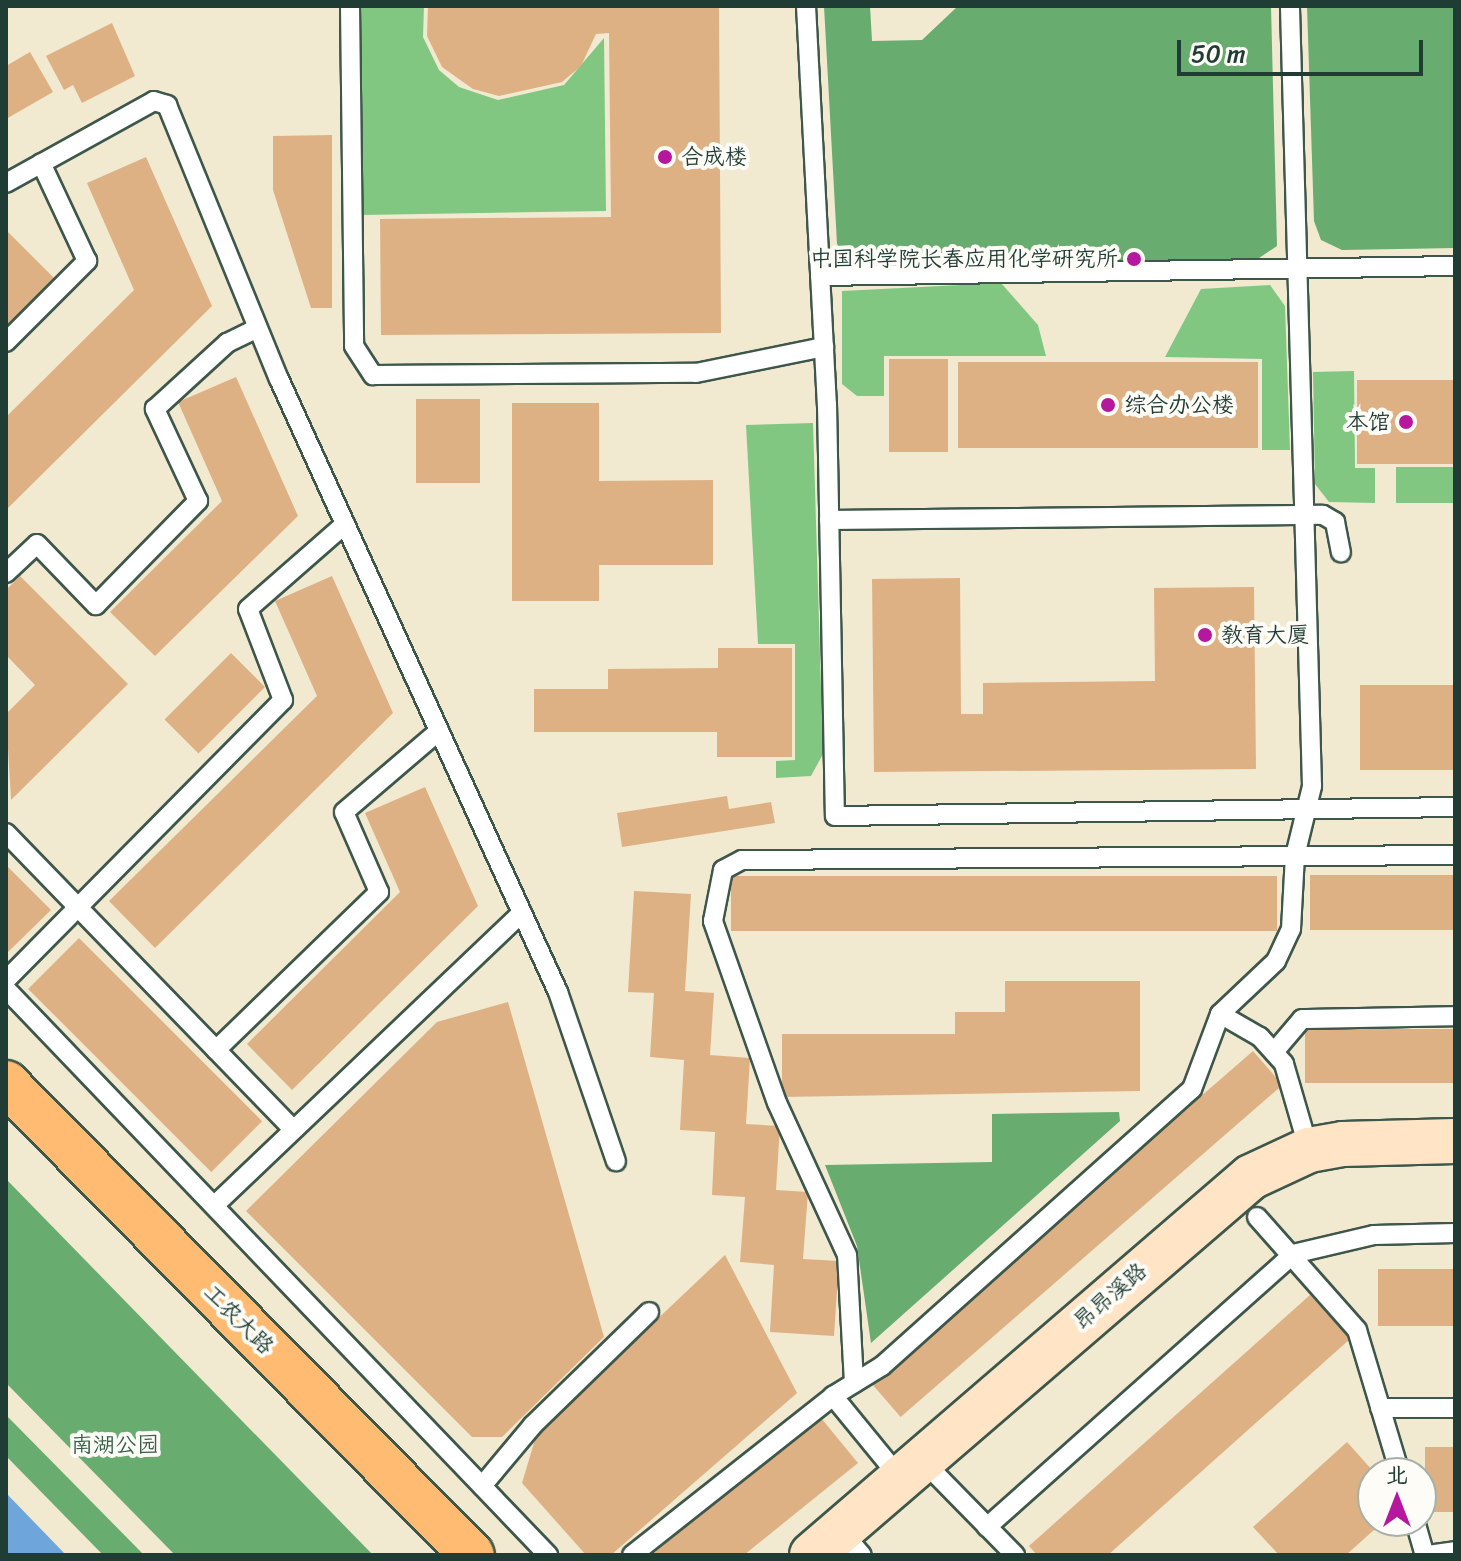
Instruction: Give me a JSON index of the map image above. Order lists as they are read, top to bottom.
{
  "streets": {
    "main road": ["工农大路"],
    "street": ["昂昂溪路"]
  },
  "parks": ["南湖公园"],
  "places": [
    "合成楼",
    "中国科学院长春应用化学研究所",
    "综合办公楼",
    "本馆",
    "教育大厦"
  ],
  "scale_bar": "50 m",
  "north": "top"
}
